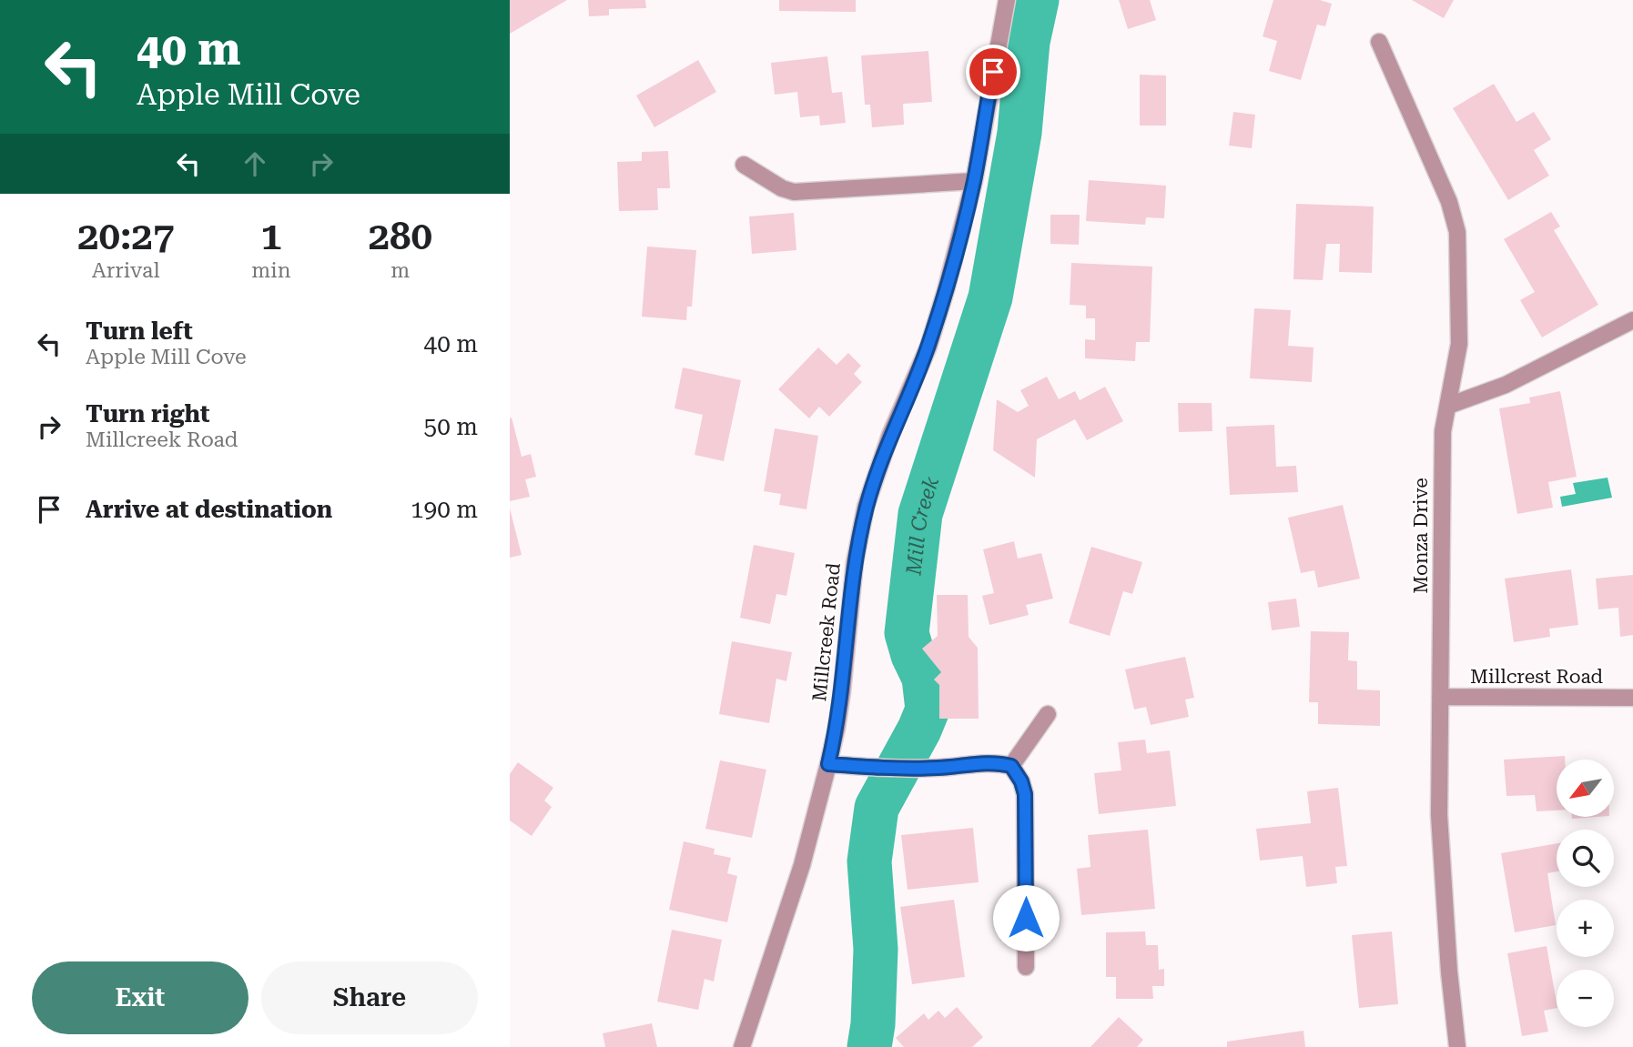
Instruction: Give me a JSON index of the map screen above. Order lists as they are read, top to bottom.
{
  "streets": {
    "street": ["Monza Drive", "Millcreek Road", "Millcrest Road"]
  },
  "crossings": [
    ["Monza Drive", "Millcrest Road"]
  ],
  "water": ["Mill Creek"],
  "north": "bottom left",
  "page": {
    "turn": ["40 m", "Apple Mill Cove"],
    "eta": [
      "20:27",
      "Arrival",
      "1",
      "min",
      "280",
      "m"
    ],
    "list": [
      {
        "name": "Turn left",
        "note": "Apple Mill Cove",
        "value": "40 m"
      },
      {
        "name": "Turn right",
        "note": "Millcreek Road",
        "value": "50 m"
      },
      {
        "name": "Arrive at destination",
        "value": "190 m"
      }
    ],
    "map_buttons": ["+", "−"],
    "buttons": ["Exit", "Share"]
  }
}
